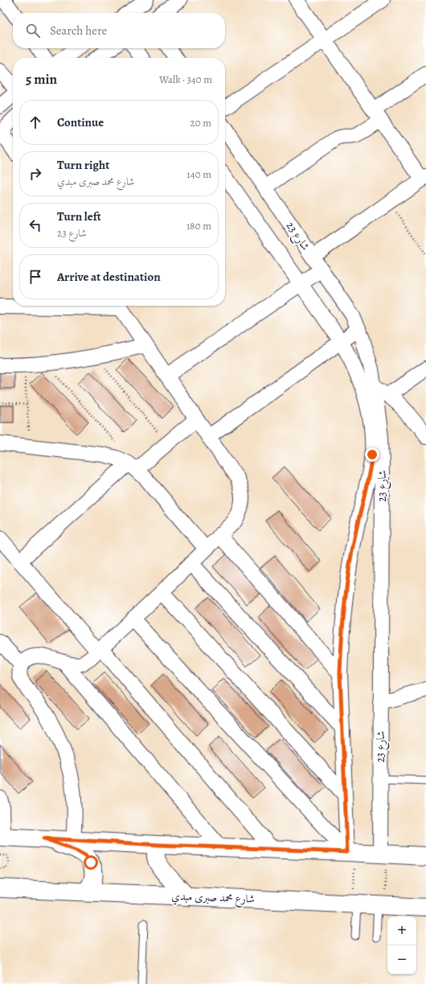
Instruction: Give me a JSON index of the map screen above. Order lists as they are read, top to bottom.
{
  "streets": {
    "main road": ["شارع محمد صبرى مبدي"],
    "street": ["شارع 23"]
  },
  "page": {
    "search": "Search here",
    "heading": ["5 min", "Walk · 340 m"],
    "list": [
      ["Continue", "20 m"],
      ["Turn right", "شارع محمد صبرى مبدي", "140 m"],
      ["Turn left", "شارع 23", "180 m"],
      "Arrive at destination"
    ],
    "map_buttons": ["+", "−"]
  }
}
